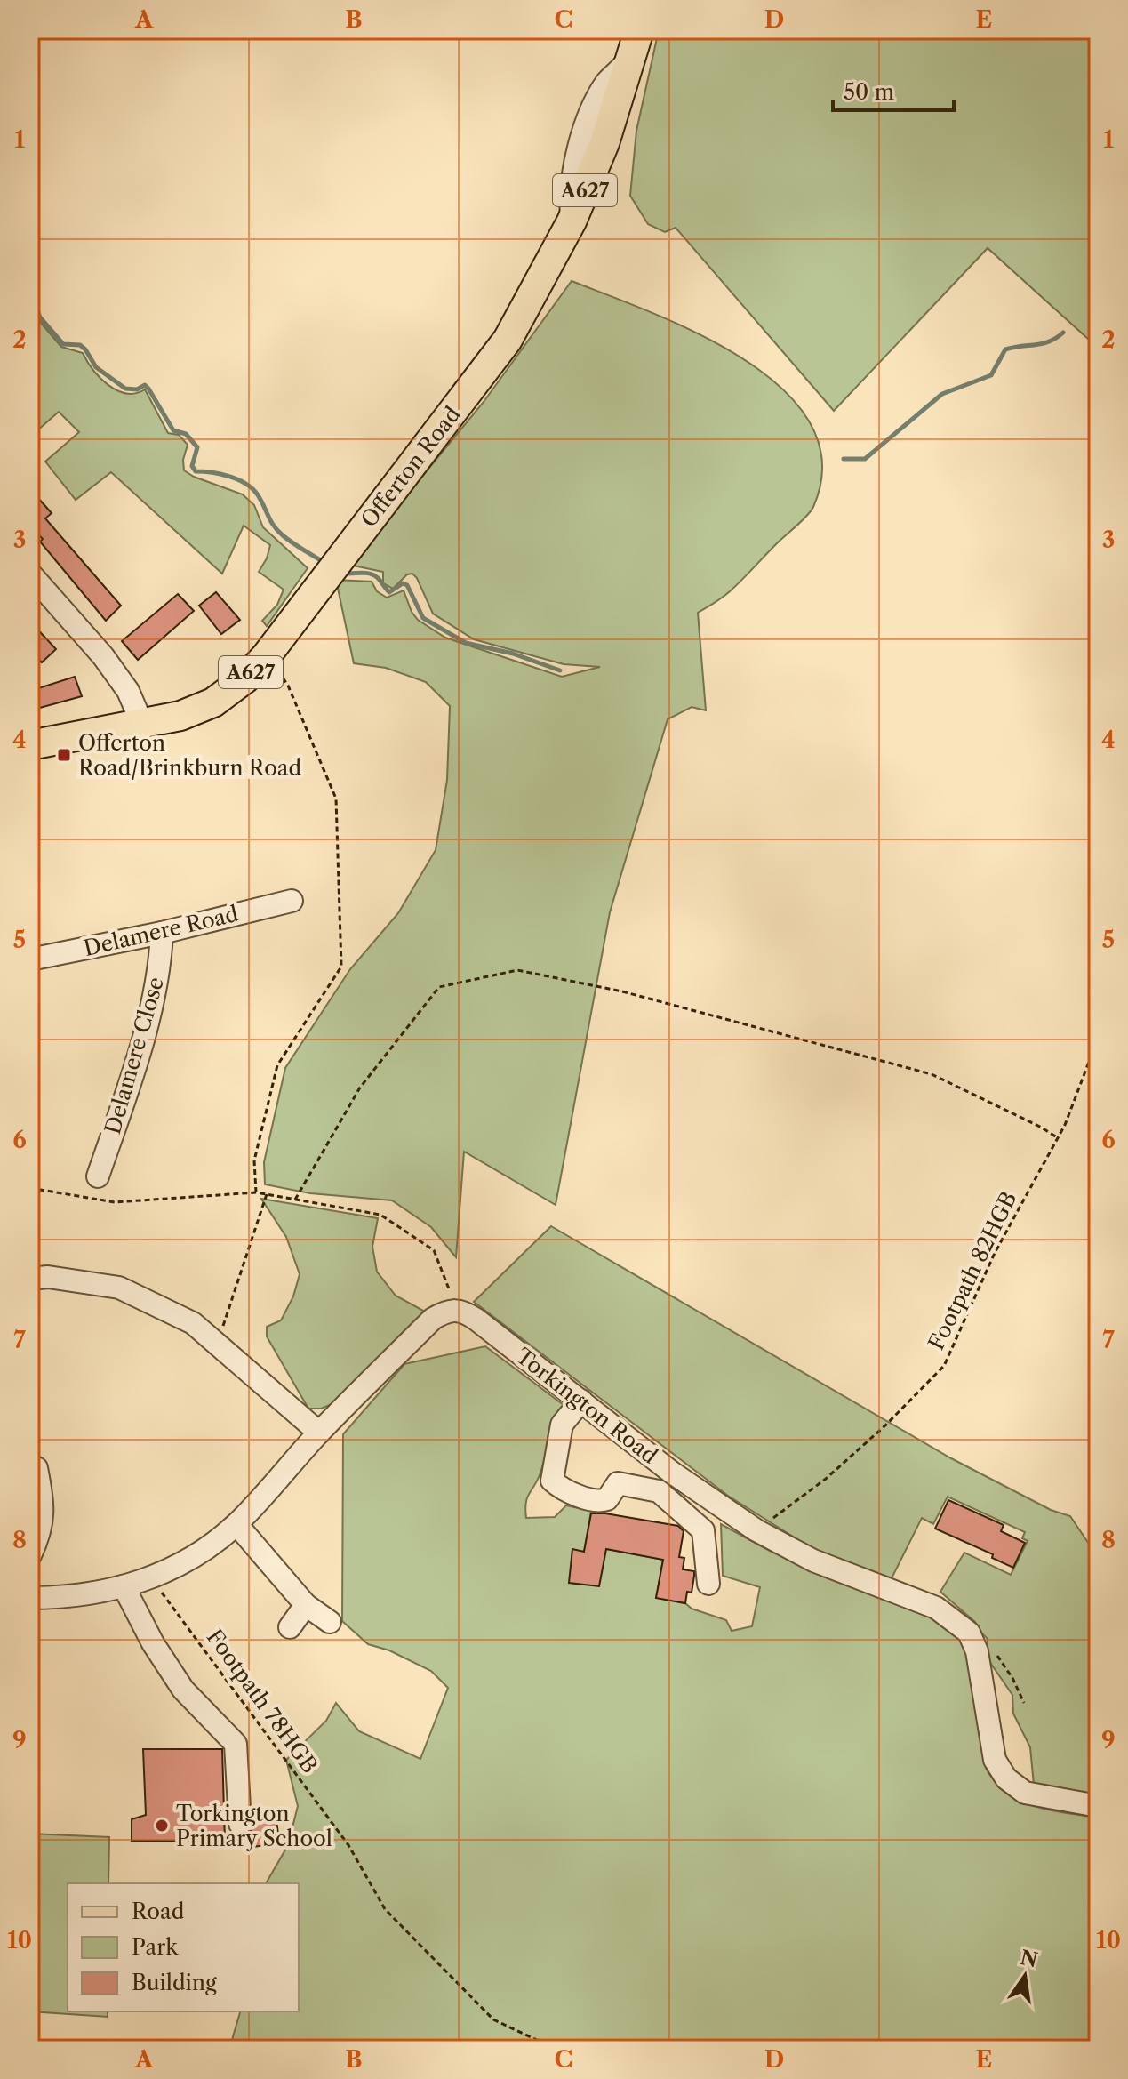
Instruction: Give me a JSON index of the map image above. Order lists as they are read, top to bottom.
{
  "streets": {
    "main road": ["A627", "Offerton Road"],
    "street": ["Delamere Road", "Delamere Close", "Torkington Road"],
    "path": ["Footpath 82HGB", "Footpath 78HGB"]
  },
  "crossings": [
    ["Delamere Road", "Delamere Close"],
    ["Footpath 82HGB", "Torkington Road"]
  ],
  "places": {
    "transit": ["Offerton Road/Brinkburn Road"],
    "other": ["Torkington Primary School"]
  },
  "legend": ["Road", "Park", "Building"],
  "scale_bar": "50 m",
  "north": "top",
  "grid": {
    "columns": [
      "A",
      "B",
      "C",
      "D",
      "E"
    ],
    "rows": [
      "1",
      "2",
      "3",
      "4",
      "5",
      "6",
      "7",
      "8",
      "9",
      "10"
    ]
  }
}
